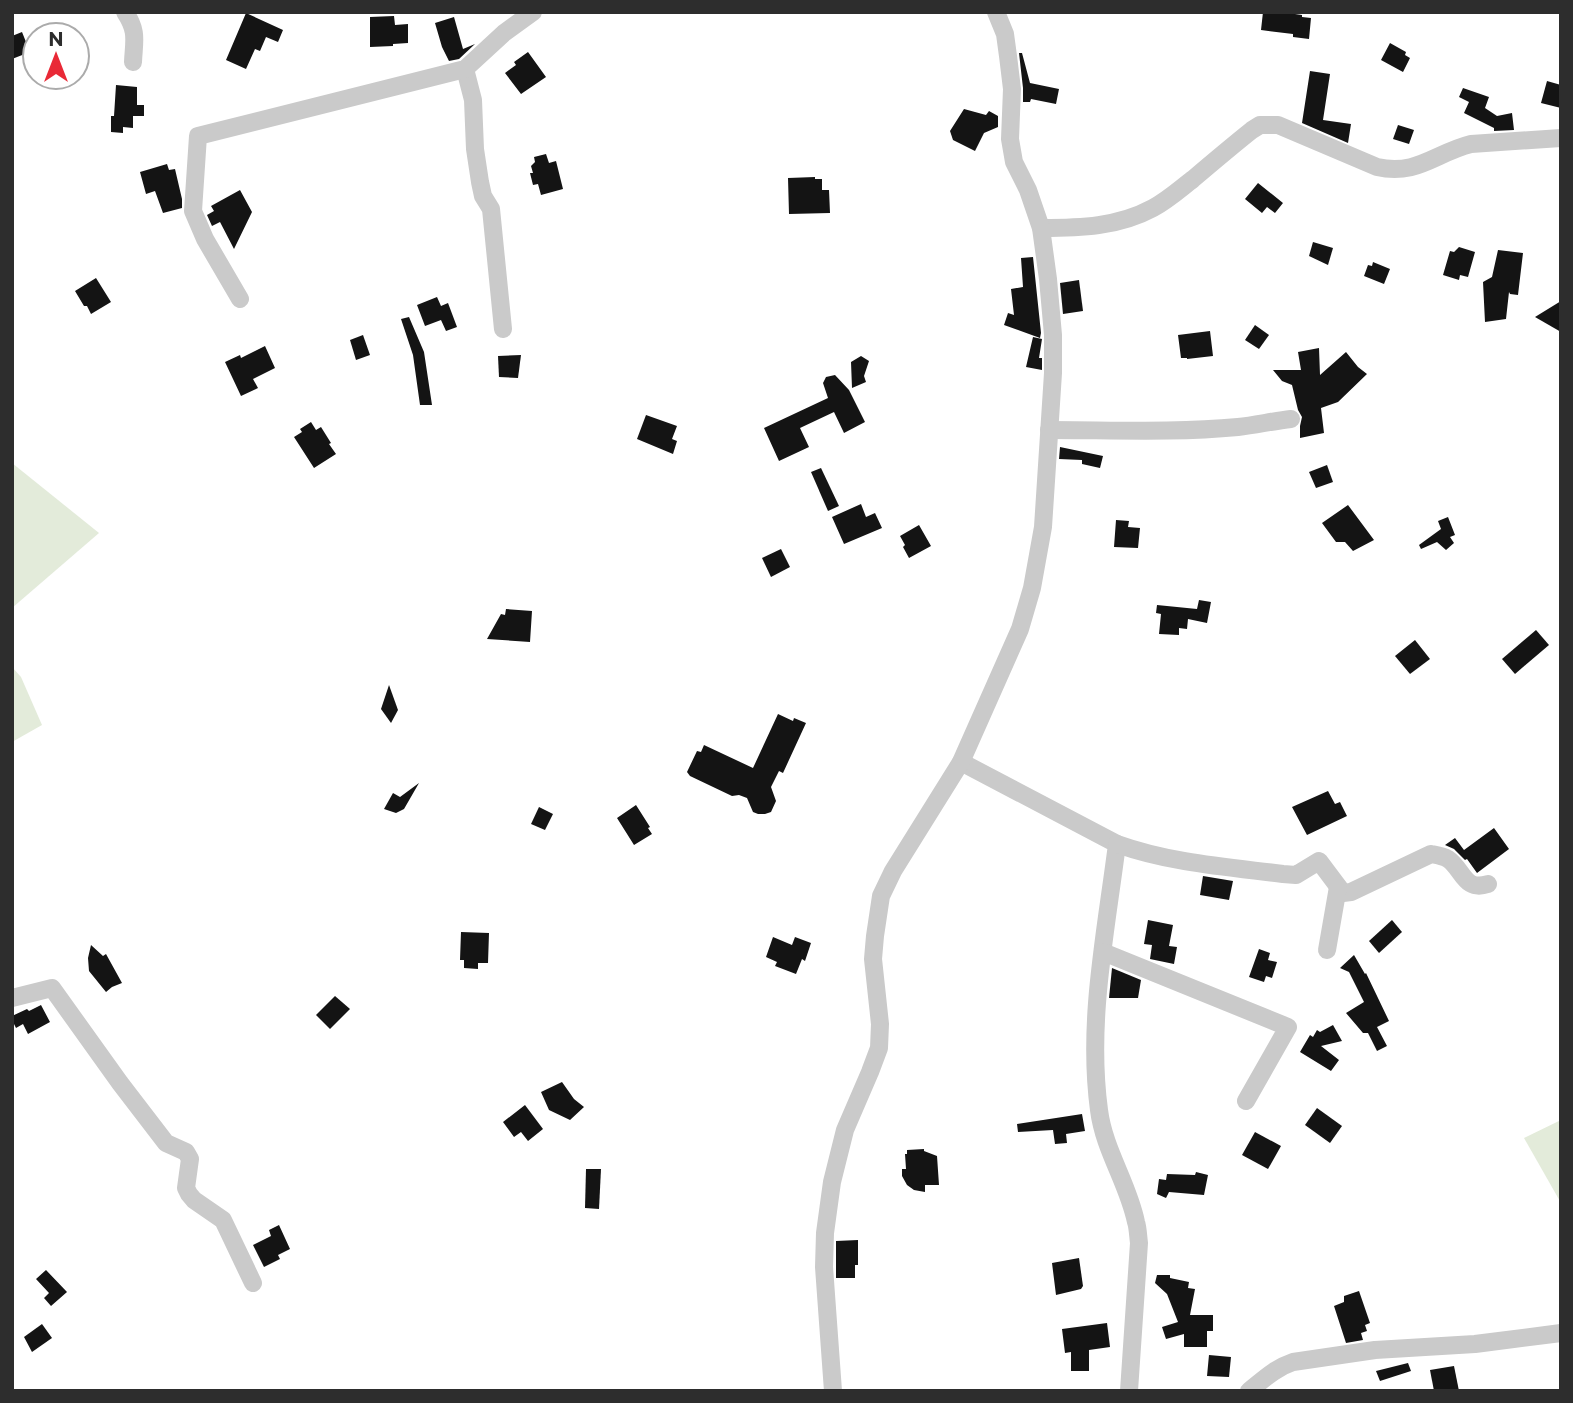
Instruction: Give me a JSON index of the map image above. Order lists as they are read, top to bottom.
{
  "north": "top"
}
